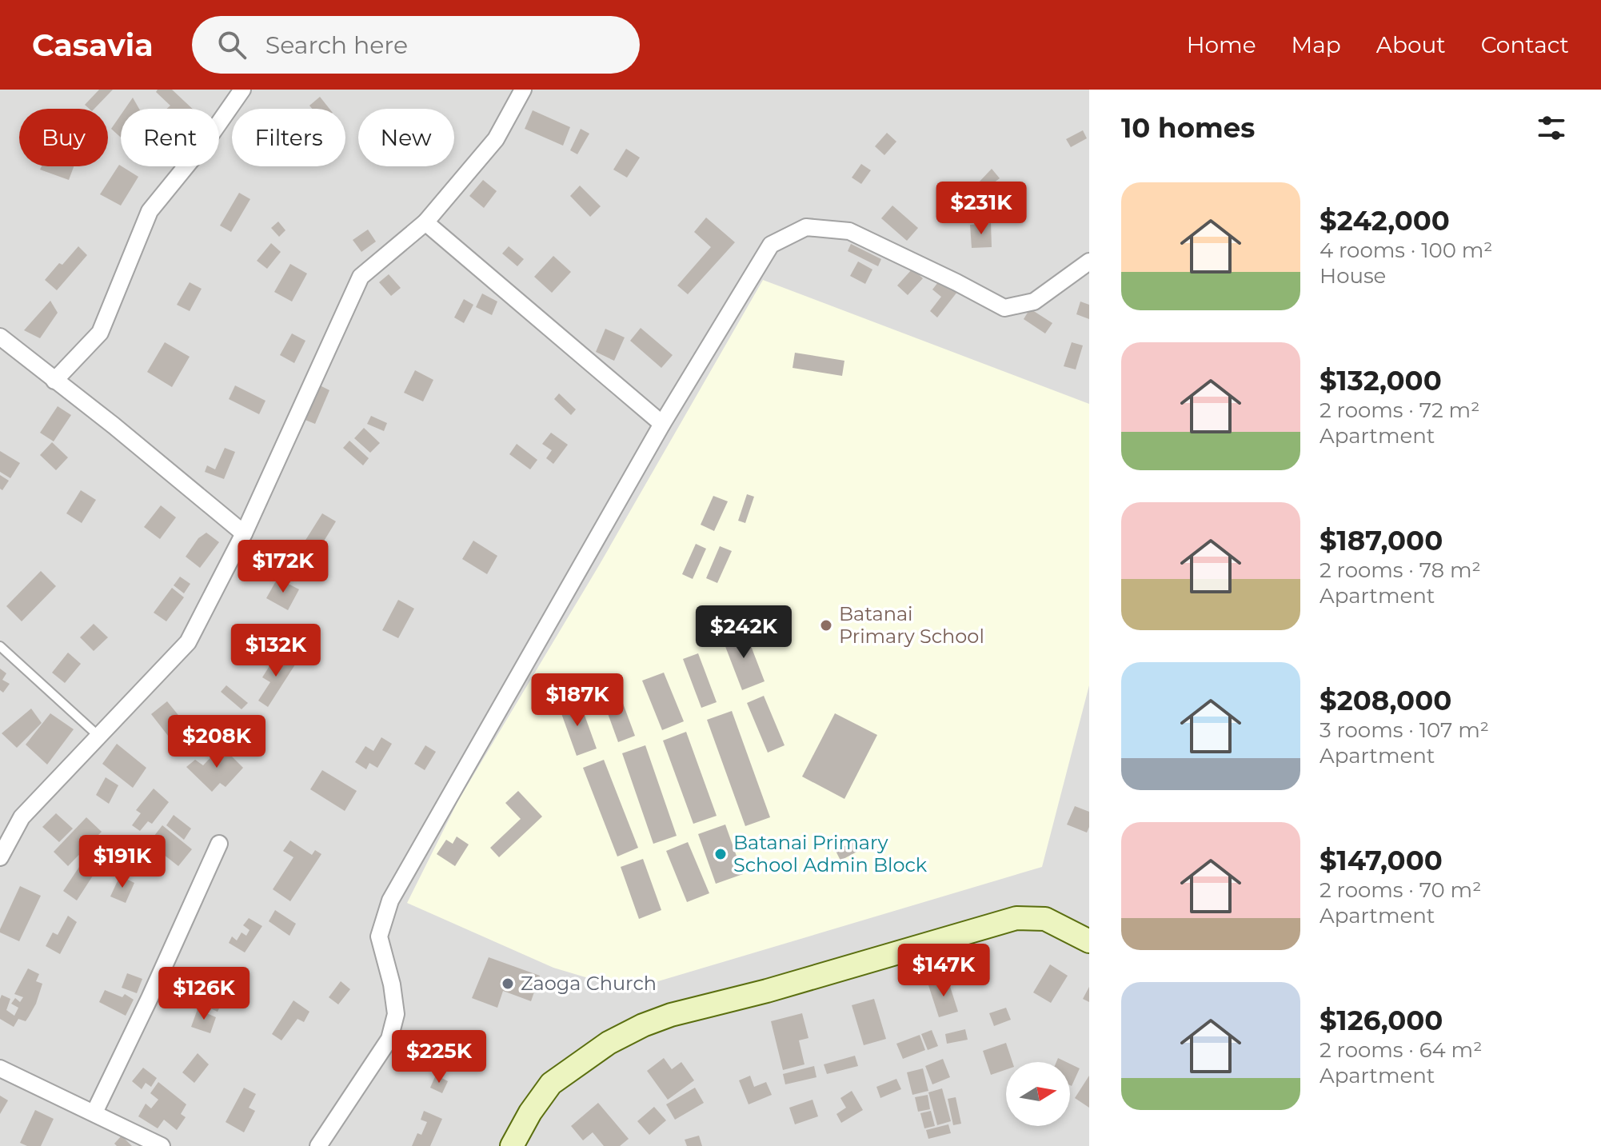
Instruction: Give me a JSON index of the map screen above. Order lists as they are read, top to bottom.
{
  "places": ["Batanai Primary School", "Batanai Primary School Admin Block", "Zaoga Church"],
  "north": "right",
  "page": {
    "header": "Casavia",
    "search": "Search here",
    "nav": [
      "Home",
      "Map",
      "About",
      "Contact"
    ],
    "heading": "10 homes",
    "chip": [
      "Buy",
      "Rent",
      "Filters",
      "New"
    ],
    "list": [
      {
        "name": "$242,000",
        "note": "4 rooms · 100 m² · House"
      },
      {
        "name": "$132,000",
        "note": "2 rooms · 72 m² · Apartment"
      },
      {
        "name": "$187,000",
        "note": "2 rooms · 78 m² · Apartment"
      },
      {
        "name": "$208,000",
        "note": "3 rooms · 107 m² · Apartment"
      },
      {
        "name": "$147,000",
        "note": "2 rooms · 70 m² · Apartment"
      },
      {
        "name": "$126,000",
        "note": "2 rooms · 64 m² · Apartment"
      }
    ],
    "price": [
      "$231K",
      "$172K",
      "$242K",
      "$132K",
      "$187K",
      "$208K",
      "$191K",
      "$147K",
      "$126K",
      "$225K"
    ]
  }
}
